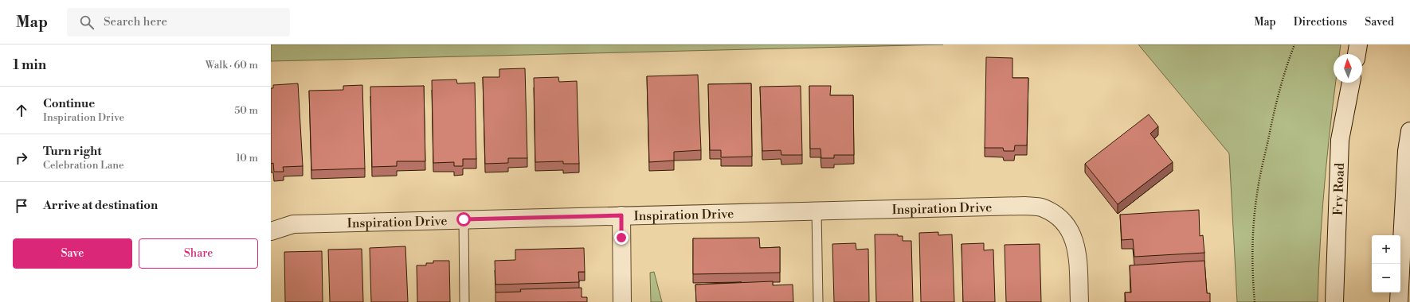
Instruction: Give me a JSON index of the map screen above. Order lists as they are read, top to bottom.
{
  "streets": {
    "street": ["Fry Road", "Inspiration Drive"]
  },
  "north": "top",
  "page": {
    "header": "Map",
    "search": "Search here",
    "nav": ["Map", "Directions", "Saved"],
    "heading": ["1 min", "Walk · 60 m"],
    "list": [
      ["Continue", "Inspiration Drive", "50 m"],
      ["Turn right", "Celebration Lane", "10 m"],
      "Arrive at destination"
    ],
    "buttons": ["Save", "Share"],
    "map_buttons": ["+", "−"]
  }
}
